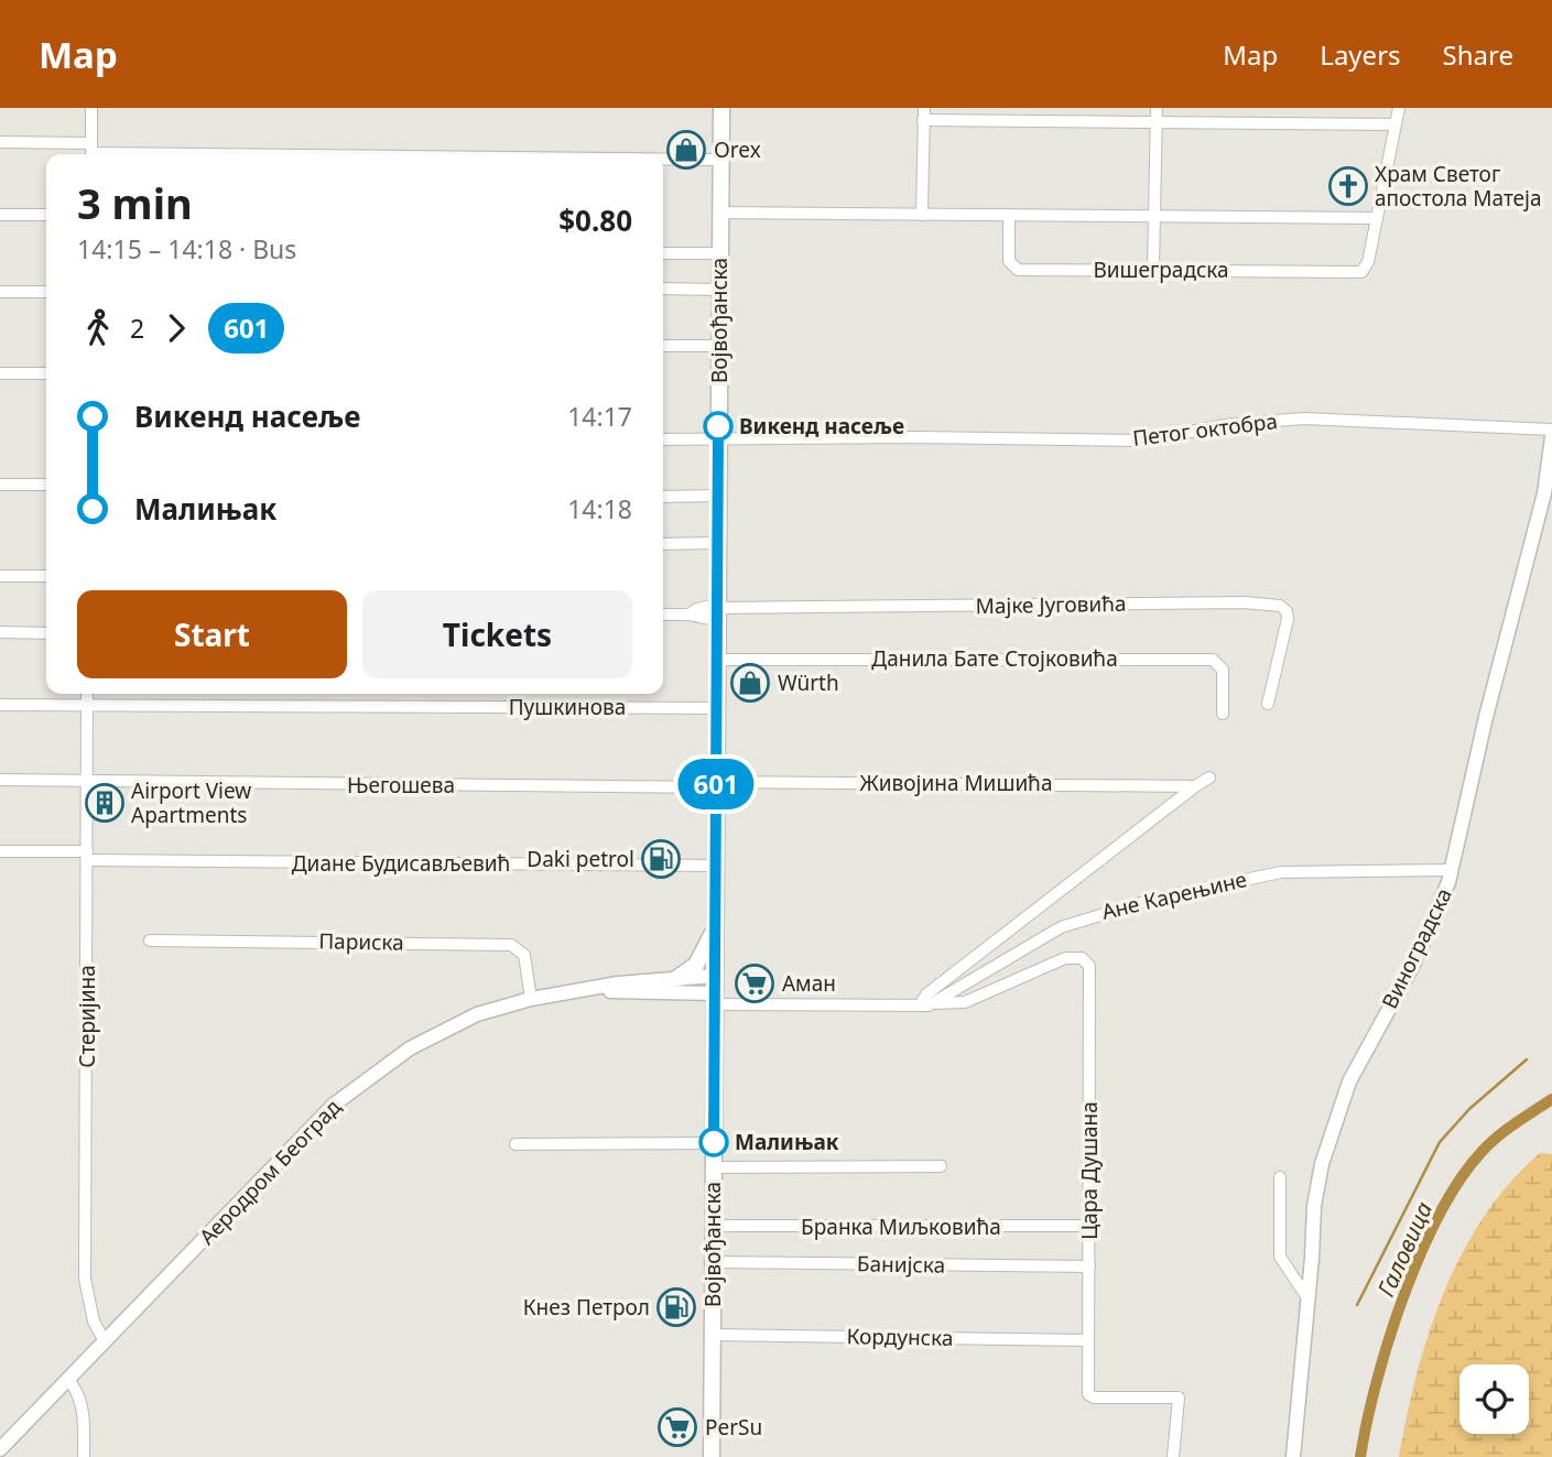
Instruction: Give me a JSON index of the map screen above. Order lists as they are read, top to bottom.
{
  "streets": {
    "main road": ["Војвођанска"],
    "street": [
      "Вишеградска",
      "Петог октобра",
      "Мајке Југовића",
      "Данила Бате Стојковића",
      "Пушкинова",
      "Живојина Мишића",
      "Његошева",
      "Диане Будисављевић",
      "Ане Карењине",
      "Париска",
      "Виноградска",
      "Стеријина",
      "Цара Душана",
      "Аеродром Београд",
      "Бранка Миљковића",
      "Банијска",
      "Кордунска"
    ]
  },
  "crossings": [
    ["Војвођанска", "Петог октобра"],
    ["Војвођанска", "Мајке Југовића"],
    ["Војвођанска", "Данила Бате Стојковића"],
    ["Војвођанска", "Пушкинова"],
    ["Војвођанска", "Живојина Мишића"],
    ["Војвођанска", "Његошева"],
    ["Војвођанска", "Диане Будисављевић"],
    ["Војвођанска", "Ане Карењине"],
    ["Војвођанска", "Аеродром Београд"],
    ["Војвођанска", "Бранка Миљковића"],
    ["Војвођанска", "Банијска"],
    ["Војвођанска", "Кордунска"],
    ["Пушкинова", "Стеријина"],
    ["Живојина Мишића", "Његошева"],
    ["Живојина Мишића", "Ане Карењине"],
    ["Његошева", "Стеријина"],
    ["Диане Будисављевић", "Стеријина"],
    ["Ане Карењине", "Виноградска"],
    ["Ане Карењине", "Цара Душана"],
    ["Ане Карењине", "Аеродром Београд"],
    ["Париска", "Аеродром Београд"],
    ["Стеријина", "Аеродром Београд"],
    ["Цара Душана", "Бранка Миљковића"],
    ["Цара Душана", "Банијска"],
    ["Цара Душана", "Кордунска"]
  ],
  "water": ["Галовица"],
  "places": {
    "shop": ["Orex", "Würth"],
    "church": ["Храм Светог апостола Матеја"],
    "other": ["Викенд насеље", "Малињак"],
    "building": ["Airport View Apartments"],
    "fuel station": ["Daki petrol", "Кнез Петрол"],
    "supermarket": ["Аман", "PerSu"]
  },
  "lines": ["bus line 601"],
  "page": {
    "header": "Map",
    "nav": ["Map", "Layers", "Share"],
    "on_map": "601",
    "heading": ["3 min", "14:15 – 14:18 · Bus", "$0.80"],
    "legs": ["2", "601"],
    "list": [
      {
        "name": "Викенд насеље",
        "value": "14:17"
      },
      {
        "name": "Малињак",
        "value": "14:18"
      }
    ],
    "buttons": ["Start", "Tickets"]
  }
}
